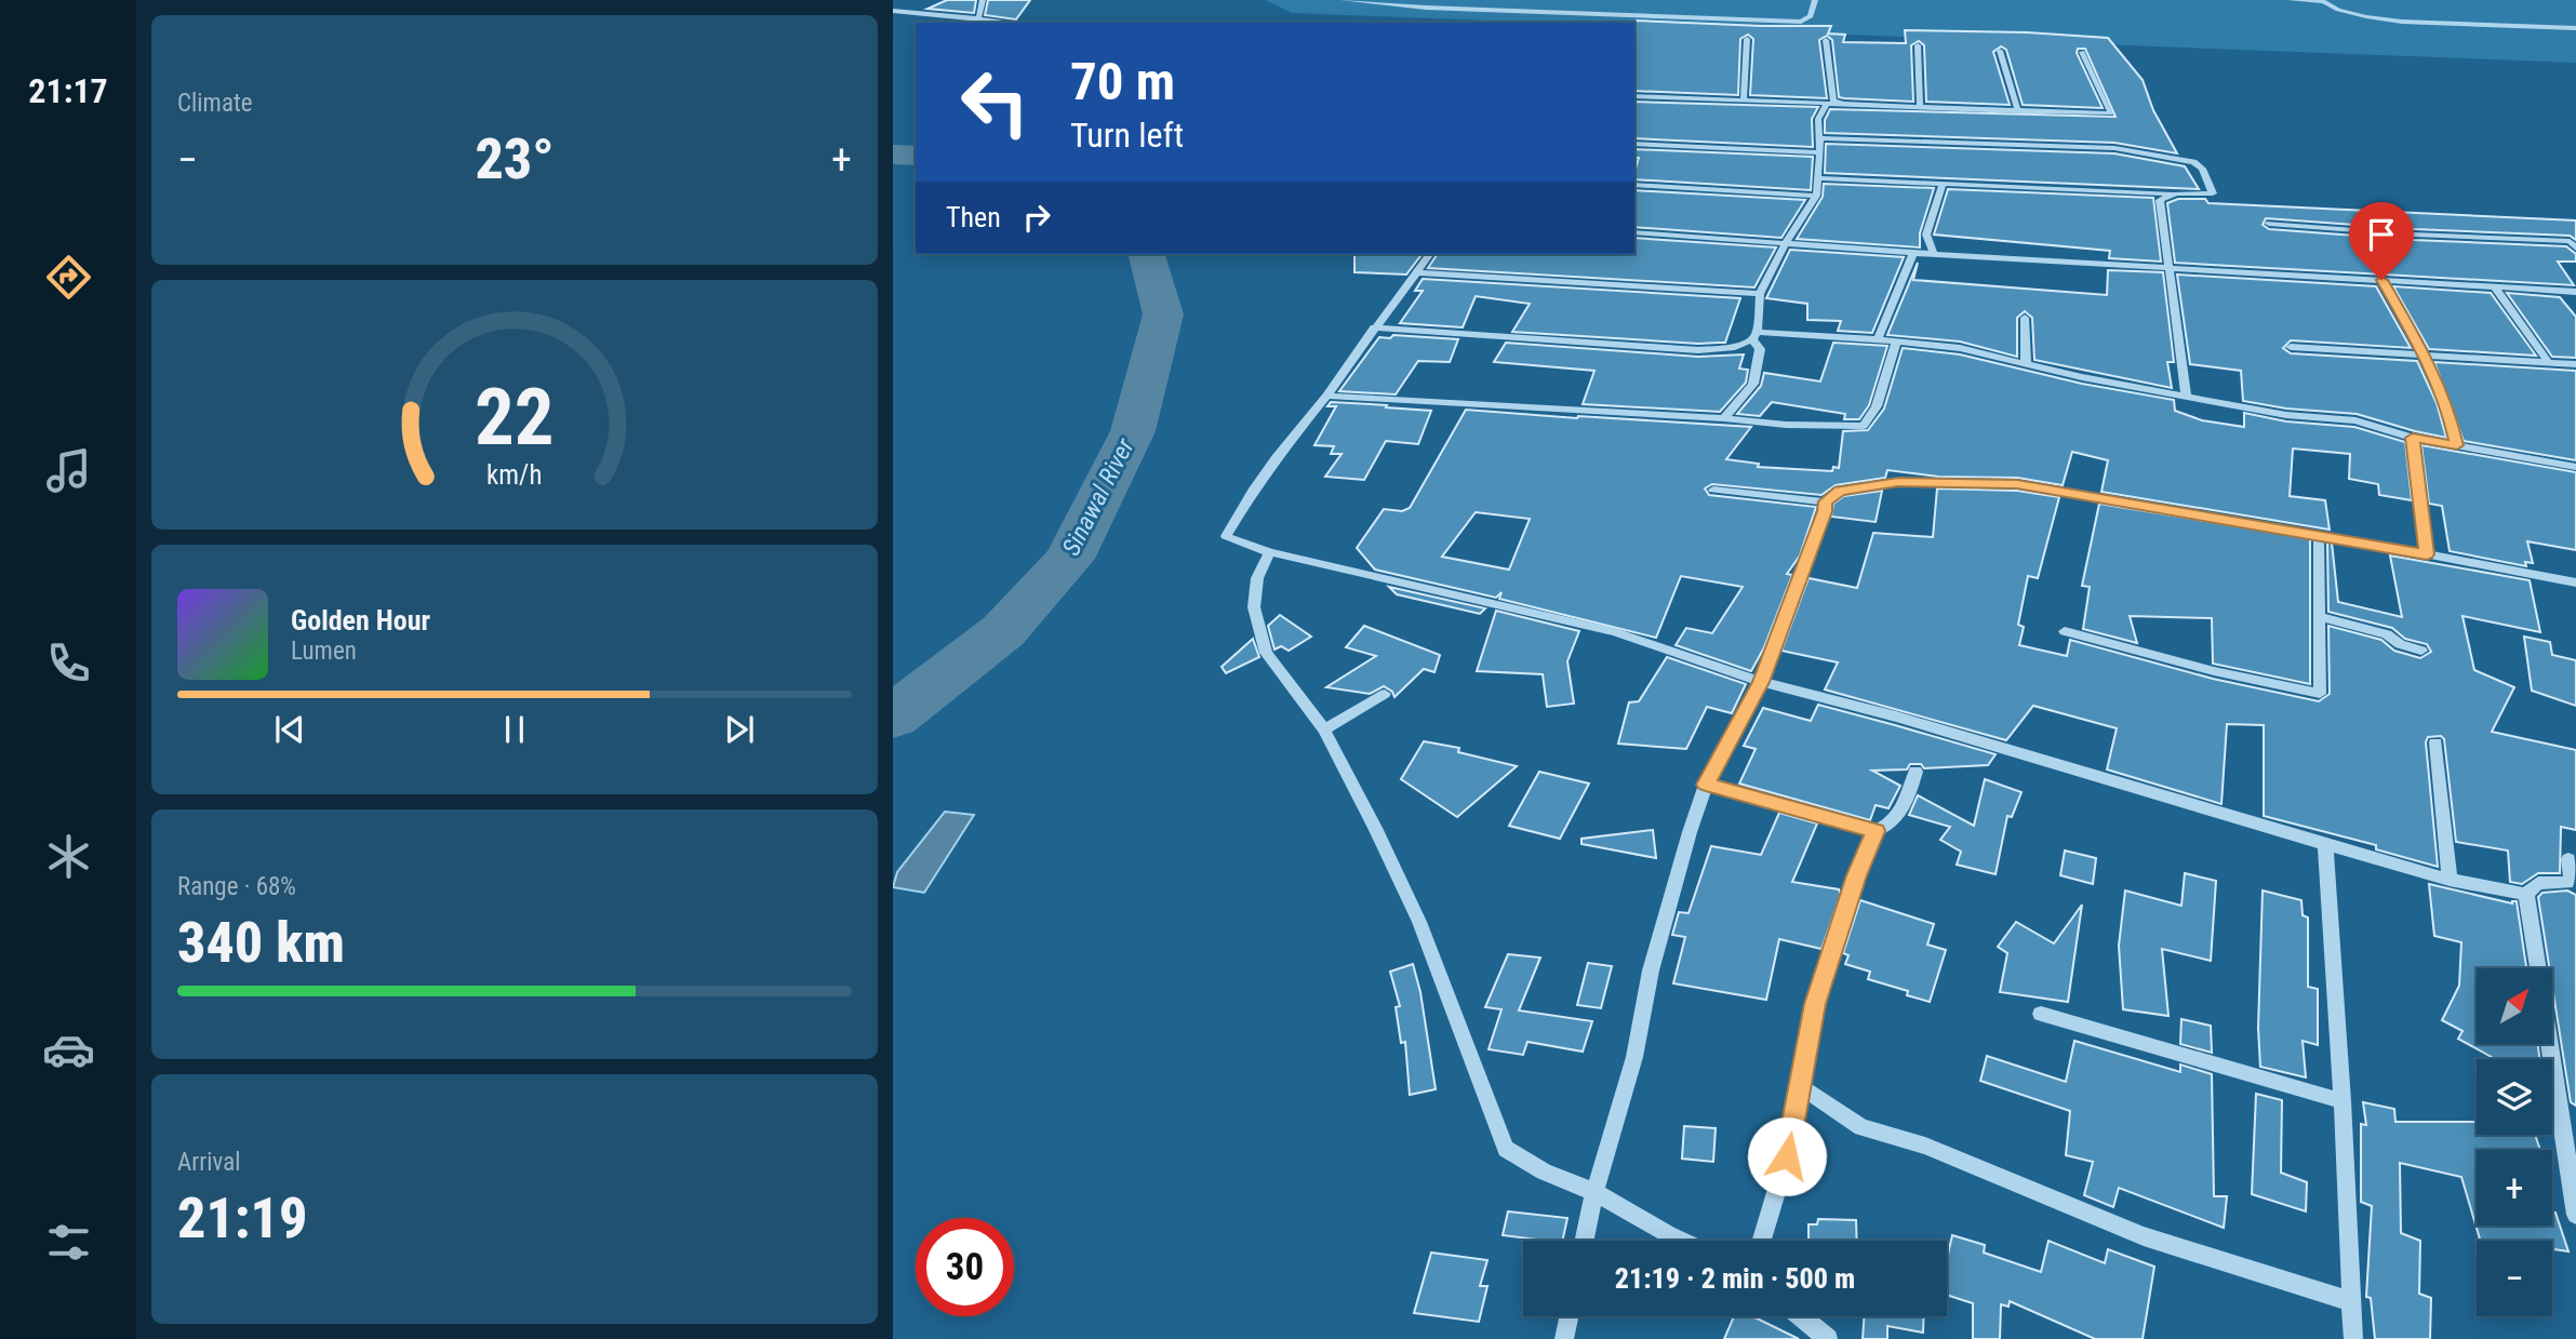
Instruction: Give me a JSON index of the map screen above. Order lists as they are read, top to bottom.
{
  "water": ["Sinawal River"],
  "north": "top right",
  "page": {
    "tabs": "21:17",
    "tile": [
      "Climate",
      ["Range · 68%", "340 km"],
      ["Arrival", "21:19"]
    ],
    "turn": ["70 m", "Turn left"],
    "heat": ["−", "23°", "+"],
    "then": "Then",
    "song": ["Golden Hour", "Lumen"],
    "map_buttons": ["+", "−"],
    "limit": "30",
    "trip": "21:19 · 2 min · 500 m",
    "gauge": ["22", "km/h"]
  }
}
